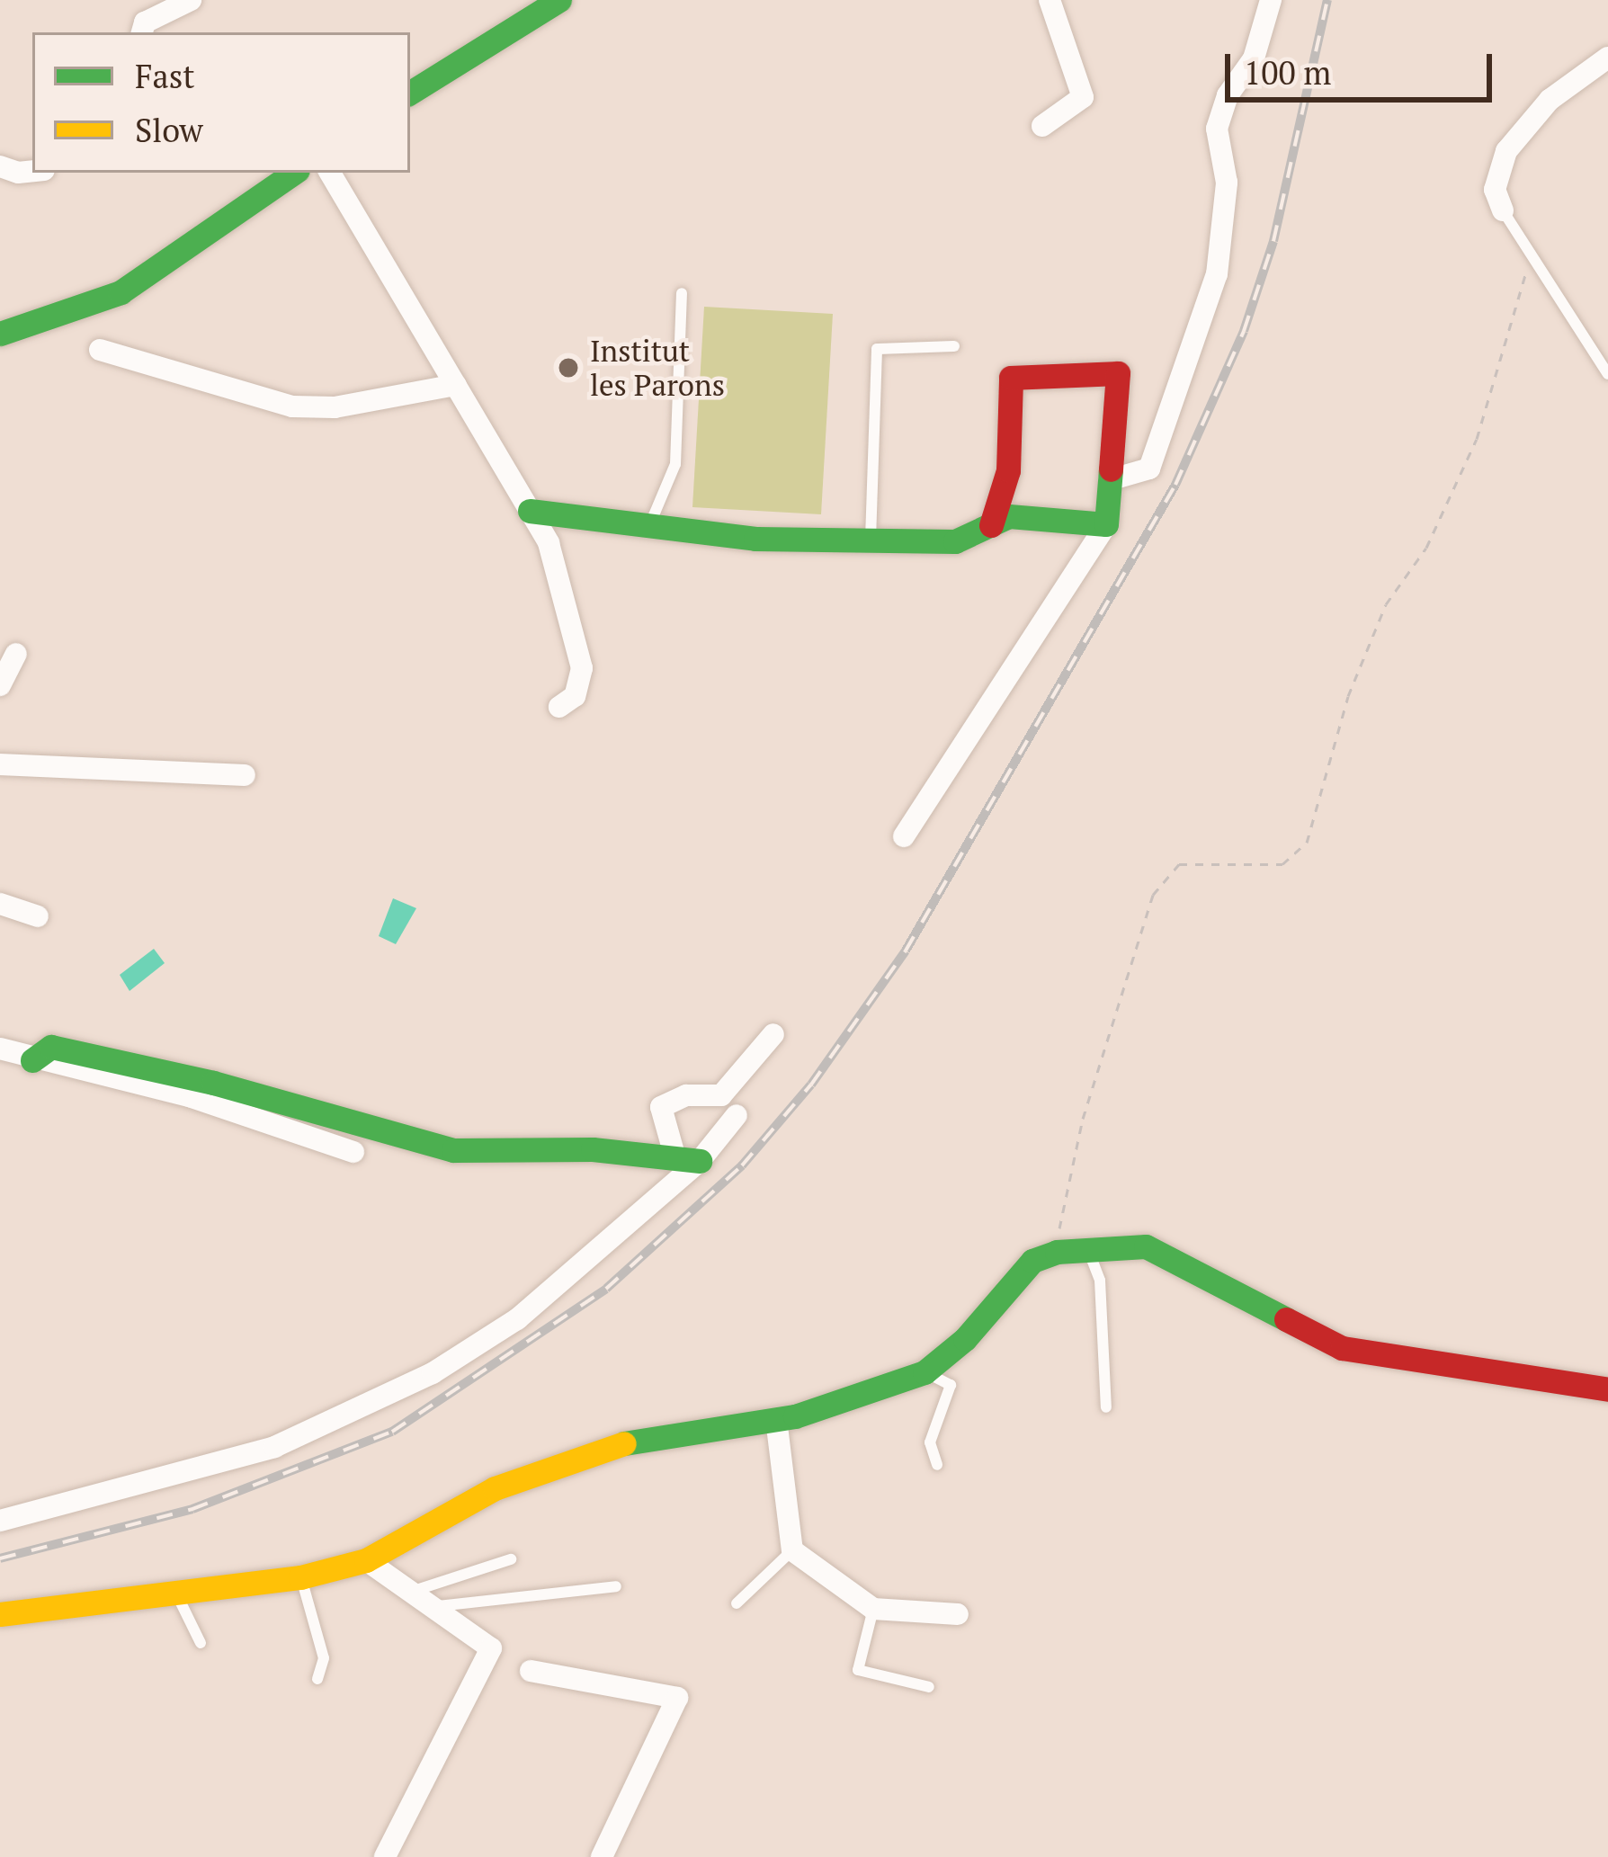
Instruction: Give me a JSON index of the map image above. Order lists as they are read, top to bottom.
{
  "places": ["Institut les Parons"],
  "legend": ["Fast", "Slow"],
  "scale_bar": "100 m"
}
